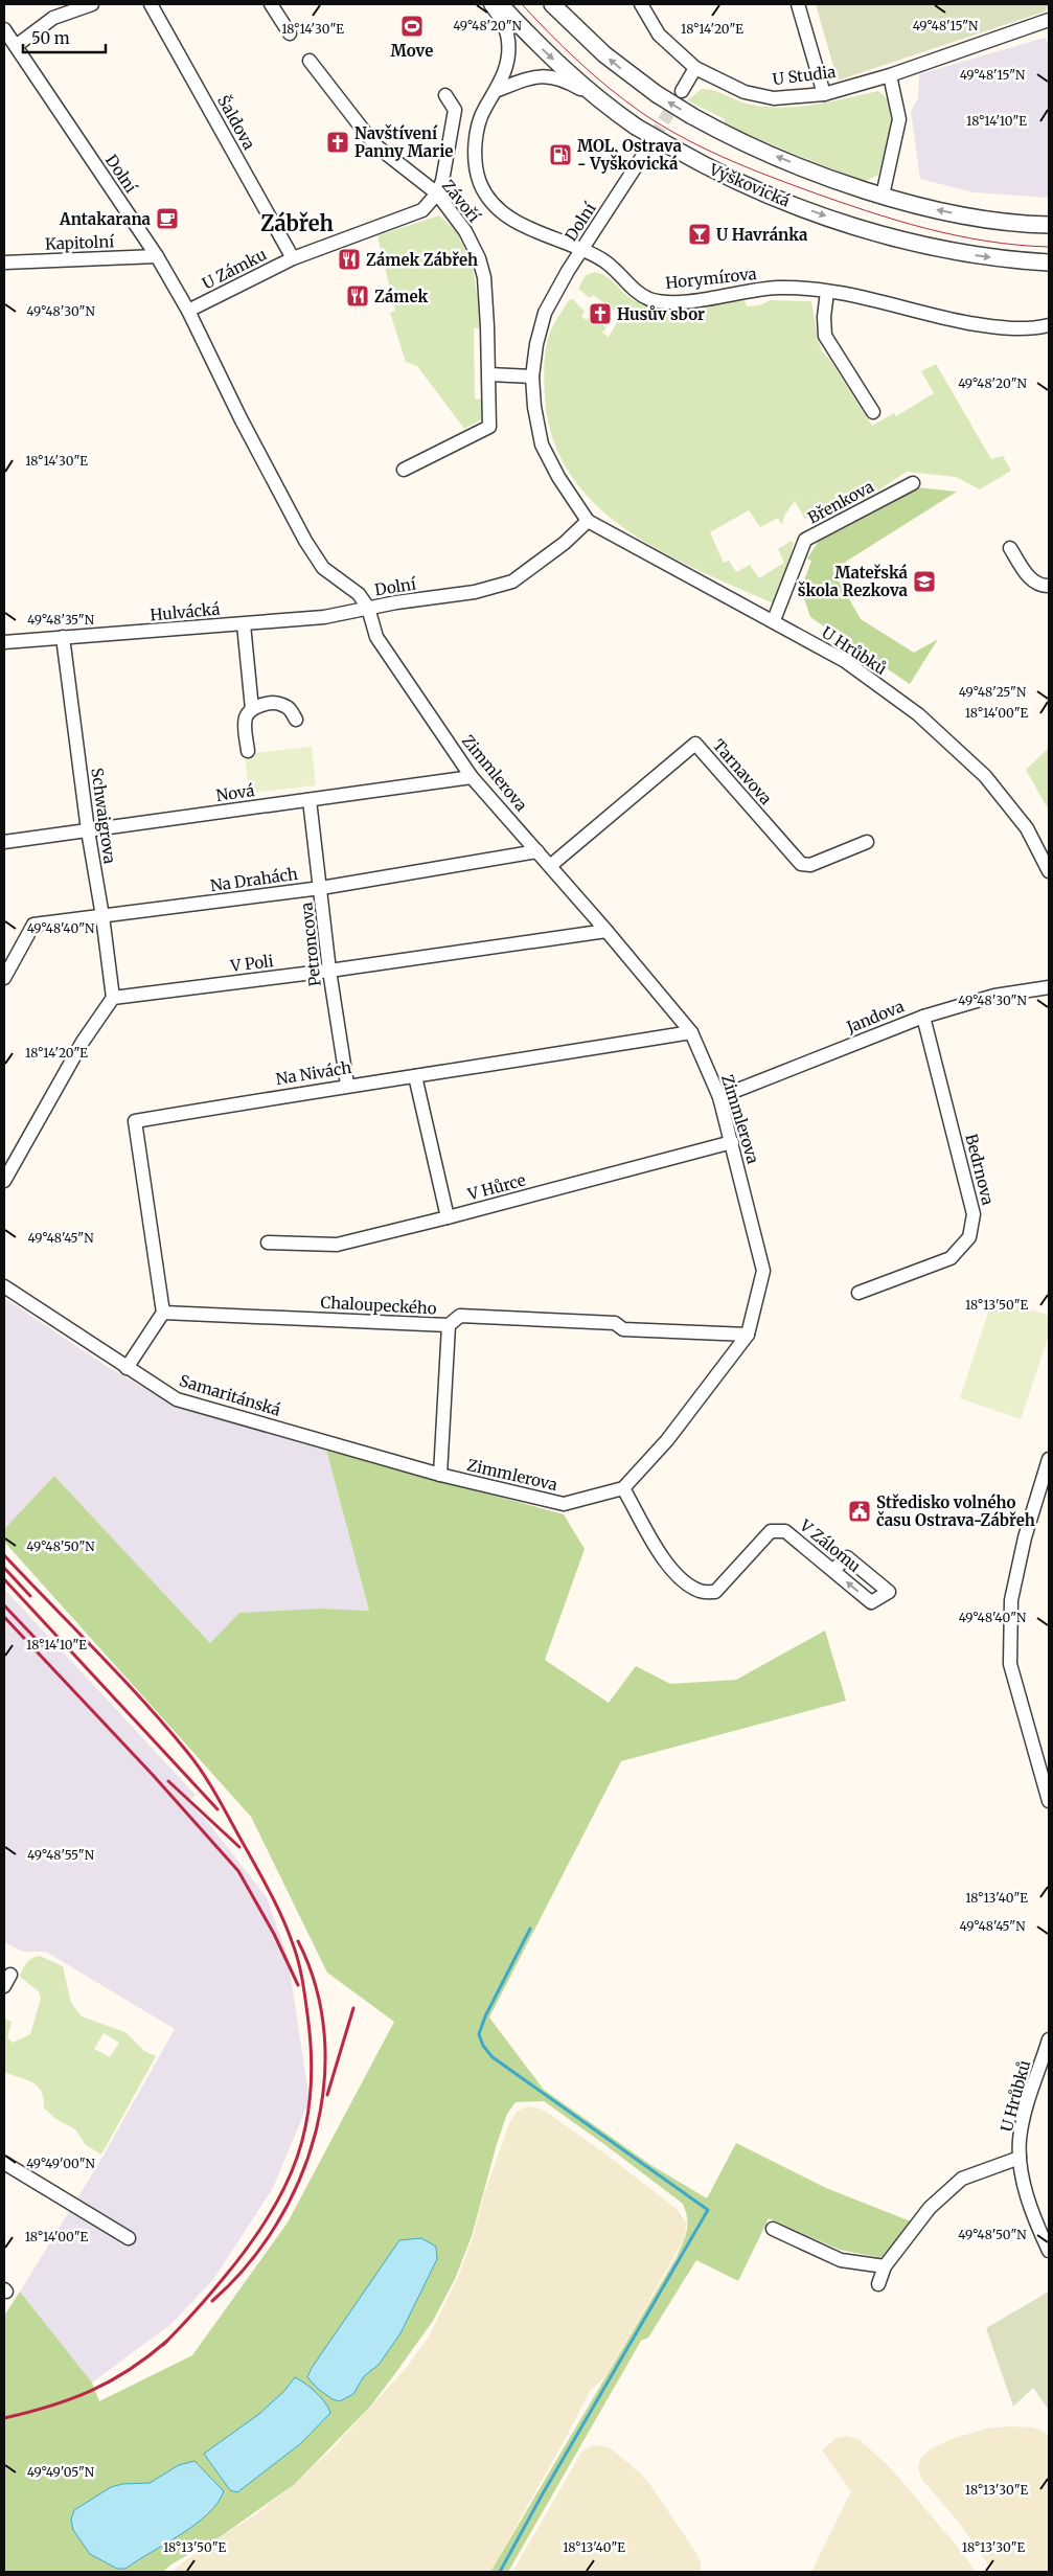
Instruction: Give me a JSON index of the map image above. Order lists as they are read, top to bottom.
{
  "streets": {
    "street": [
      "U Studia",
      "Šaldova",
      "Dolní",
      "Výškovická",
      "Závoří",
      "Kapitolní",
      "U Zámku",
      "Horymírova",
      "Břenkova",
      "Hulvácká",
      "U Hrůbků",
      "Tarnavova",
      "Zimmlerova",
      "Nová",
      "Schwaigrova",
      "Na Drahách",
      "Petroncova",
      "V Poli",
      "Jandova",
      "Na Nivách",
      "Bedrnova",
      "V Hůrce",
      "Chaloupeckého",
      "Samaritánská",
      "V Zálomu"
    ]
  },
  "crossings": [
    ["Šaldova", "U Zámku"],
    ["Dolní", "Kapitolní"],
    ["Dolní", "U Zámku"],
    ["Dolní", "Horymírova"],
    ["Dolní", "Hulvácká"],
    ["Dolní", "U Hrůbků"],
    ["Dolní", "Zimmlerova"],
    ["Závoří", "U Zámku"],
    ["Břenkova", "U Hrůbků"],
    ["Hulvácká", "Zimmlerova"],
    ["Hulvácká", "Schwaigrova"],
    ["Tarnavova", "Zimmlerova"],
    ["Zimmlerova", "Nová"],
    ["Zimmlerova", "Na Drahách"],
    ["Zimmlerova", "V Poli"],
    ["Zimmlerova", "Jandova"],
    ["Zimmlerova", "Na Nivách"],
    ["Zimmlerova", "V Hůrce"],
    ["Zimmlerova", "Chaloupeckého"],
    ["Zimmlerova", "Samaritánská"],
    ["Zimmlerova", "V Zálomu"],
    ["Nová", "Schwaigrova"],
    ["Nová", "Petroncova"],
    ["Schwaigrova", "Na Drahách"],
    ["Schwaigrova", "V Poli"],
    ["Na Drahách", "Petroncova"],
    ["Petroncova", "V Poli"],
    ["Petroncova", "Na Nivách"],
    ["Jandova", "Bedrnova"],
    ["Na Nivách", "Chaloupeckého"]
  ],
  "districts": ["Zábřeh"],
  "places": {
    "sports": ["Move"],
    "church": ["Navštívení Panny Marie", "Husův sbor"],
    "fuel station": ["MOL, Ostrava - Vyškovická"],
    "cafe": ["Antakarana"],
    "bar": ["U Havránka"],
    "restaurant": ["Zámek Zábřeh", "Zámek"],
    "school or university": ["Mateřská škola Rezkova"],
    "public building": ["Středisko volného času Ostrava-Zábřeh"]
  },
  "scale_bar": "50 m",
  "coordinates": [
    "49°48'20\"N",
    "49°48'15\"N",
    "18°14'30\"E",
    "18°14'20\"E",
    "18°14'10\"E",
    "49°48'30\"N",
    "49°48'35\"N",
    "49°48'25\"N",
    "18°14'00\"E",
    "49°48'40\"N",
    "49°48'45\"N",
    "18°13'50\"E",
    "49°48'50\"N",
    "49°48'55\"N",
    "18°13'40\"E",
    "49°49'00\"N",
    "49°49'05\"N",
    "18°13'30\"E"
  ]
}
